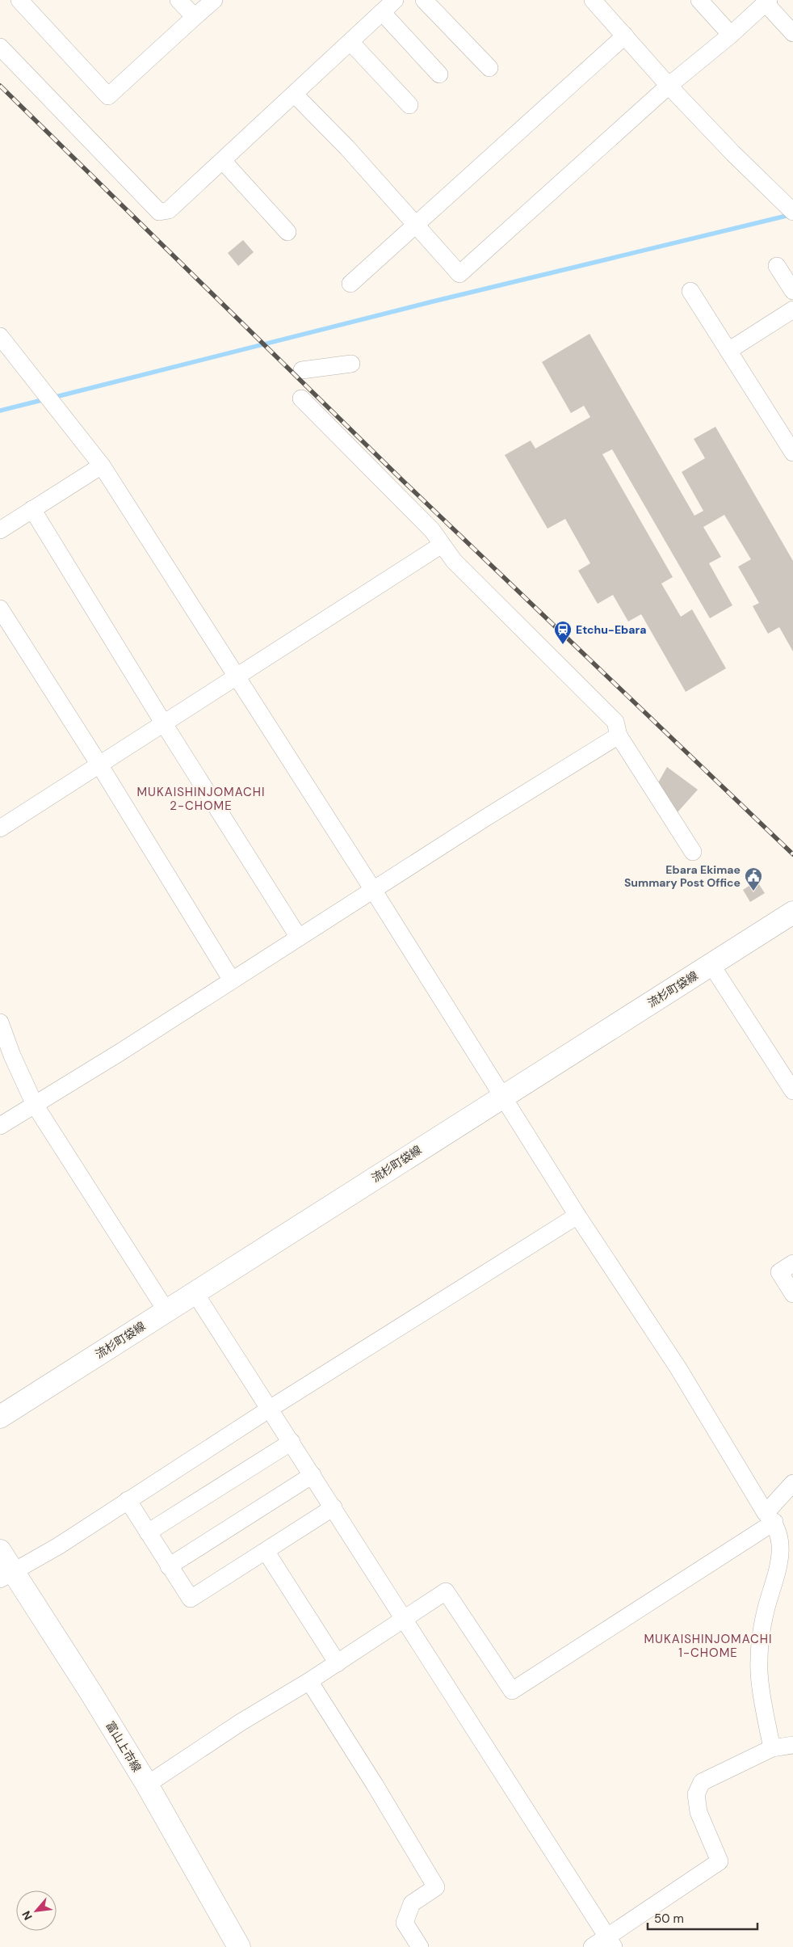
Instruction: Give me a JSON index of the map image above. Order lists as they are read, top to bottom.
{
  "streets": {
    "main road": ["流杉町袋線", "富山上市線"]
  },
  "districts": ["MUKAISHINJOMACHI 2-CHOME", "MUKAISHINJOMACHI 1-CHOME"],
  "places": {
    "station": ["Etchu-Ebara"],
    "public building": ["Ebara Ekimae Summary Post Office"]
  },
  "scale_bar": "50 m",
  "north": "bottom left"
}
